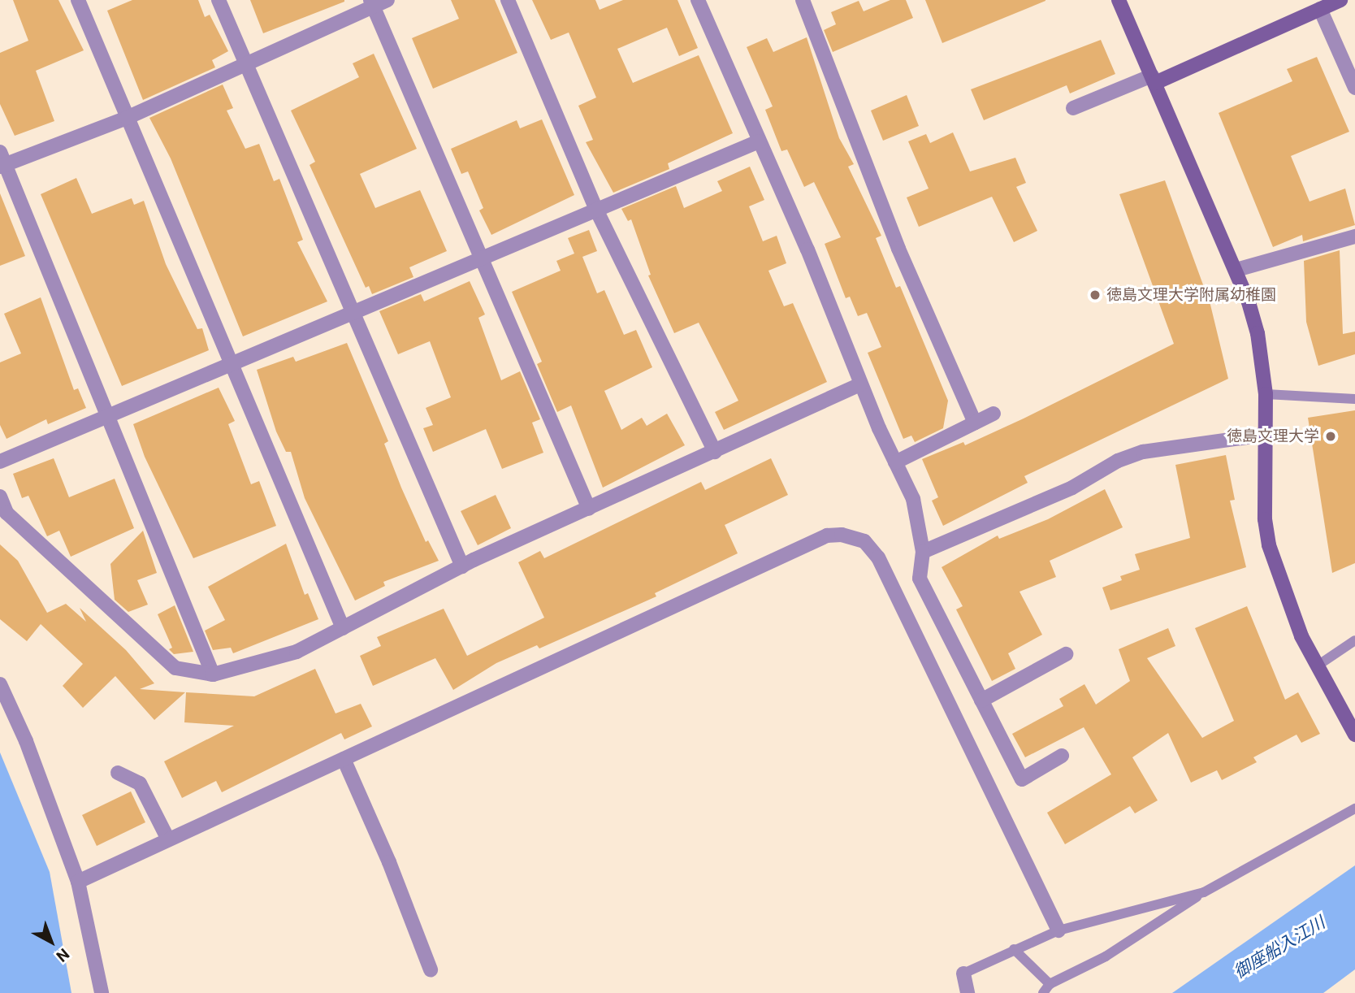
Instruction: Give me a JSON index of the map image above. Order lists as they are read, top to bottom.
{
  "water": ["御座船入江川"],
  "places": ["徳島文理大学附属幼稚園", "徳島文理大学"],
  "north": "bottom right"
}
